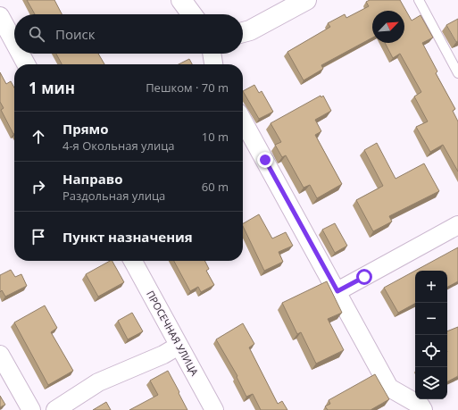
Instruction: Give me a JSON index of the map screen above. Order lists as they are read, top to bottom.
{
  "streets": {
    "street": ["ПРОСЕЧНАЯ УЛИЦА"]
  },
  "north": "top right",
  "page": {
    "search": "Поиск",
    "heading": ["1 мин", "Пешком · 70 m"],
    "list": [
      ["Прямо", "4-я Окольная улица", "10 m"],
      ["Направо", "Раздольная улица", "60 m"],
      "Пункт назначения"
    ],
    "map_buttons": ["+", "−"]
  }
}
